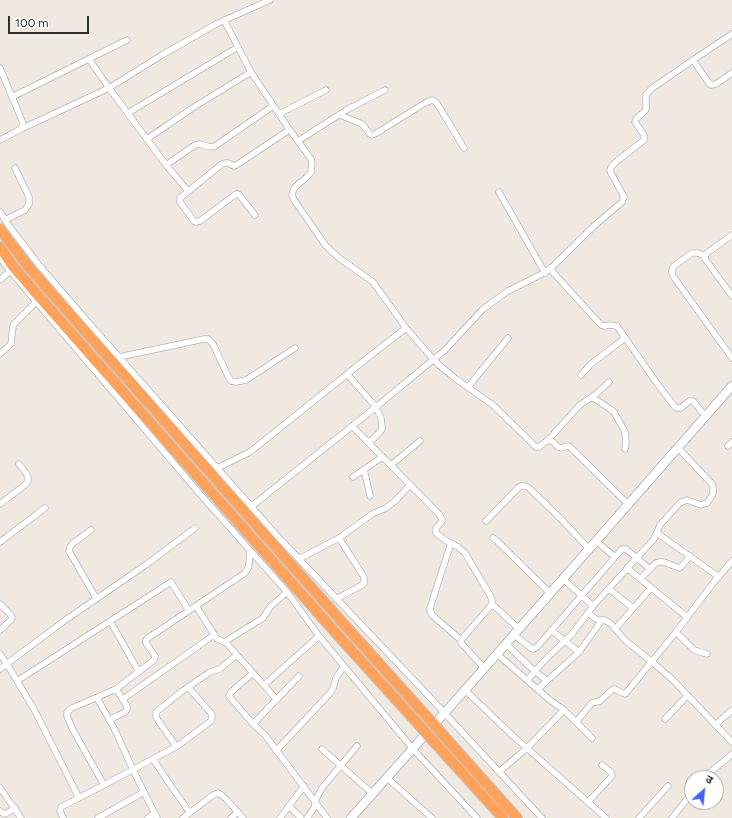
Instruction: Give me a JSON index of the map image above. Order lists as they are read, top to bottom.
{
  "scale_bar": "100 m",
  "north": "top right"
}
